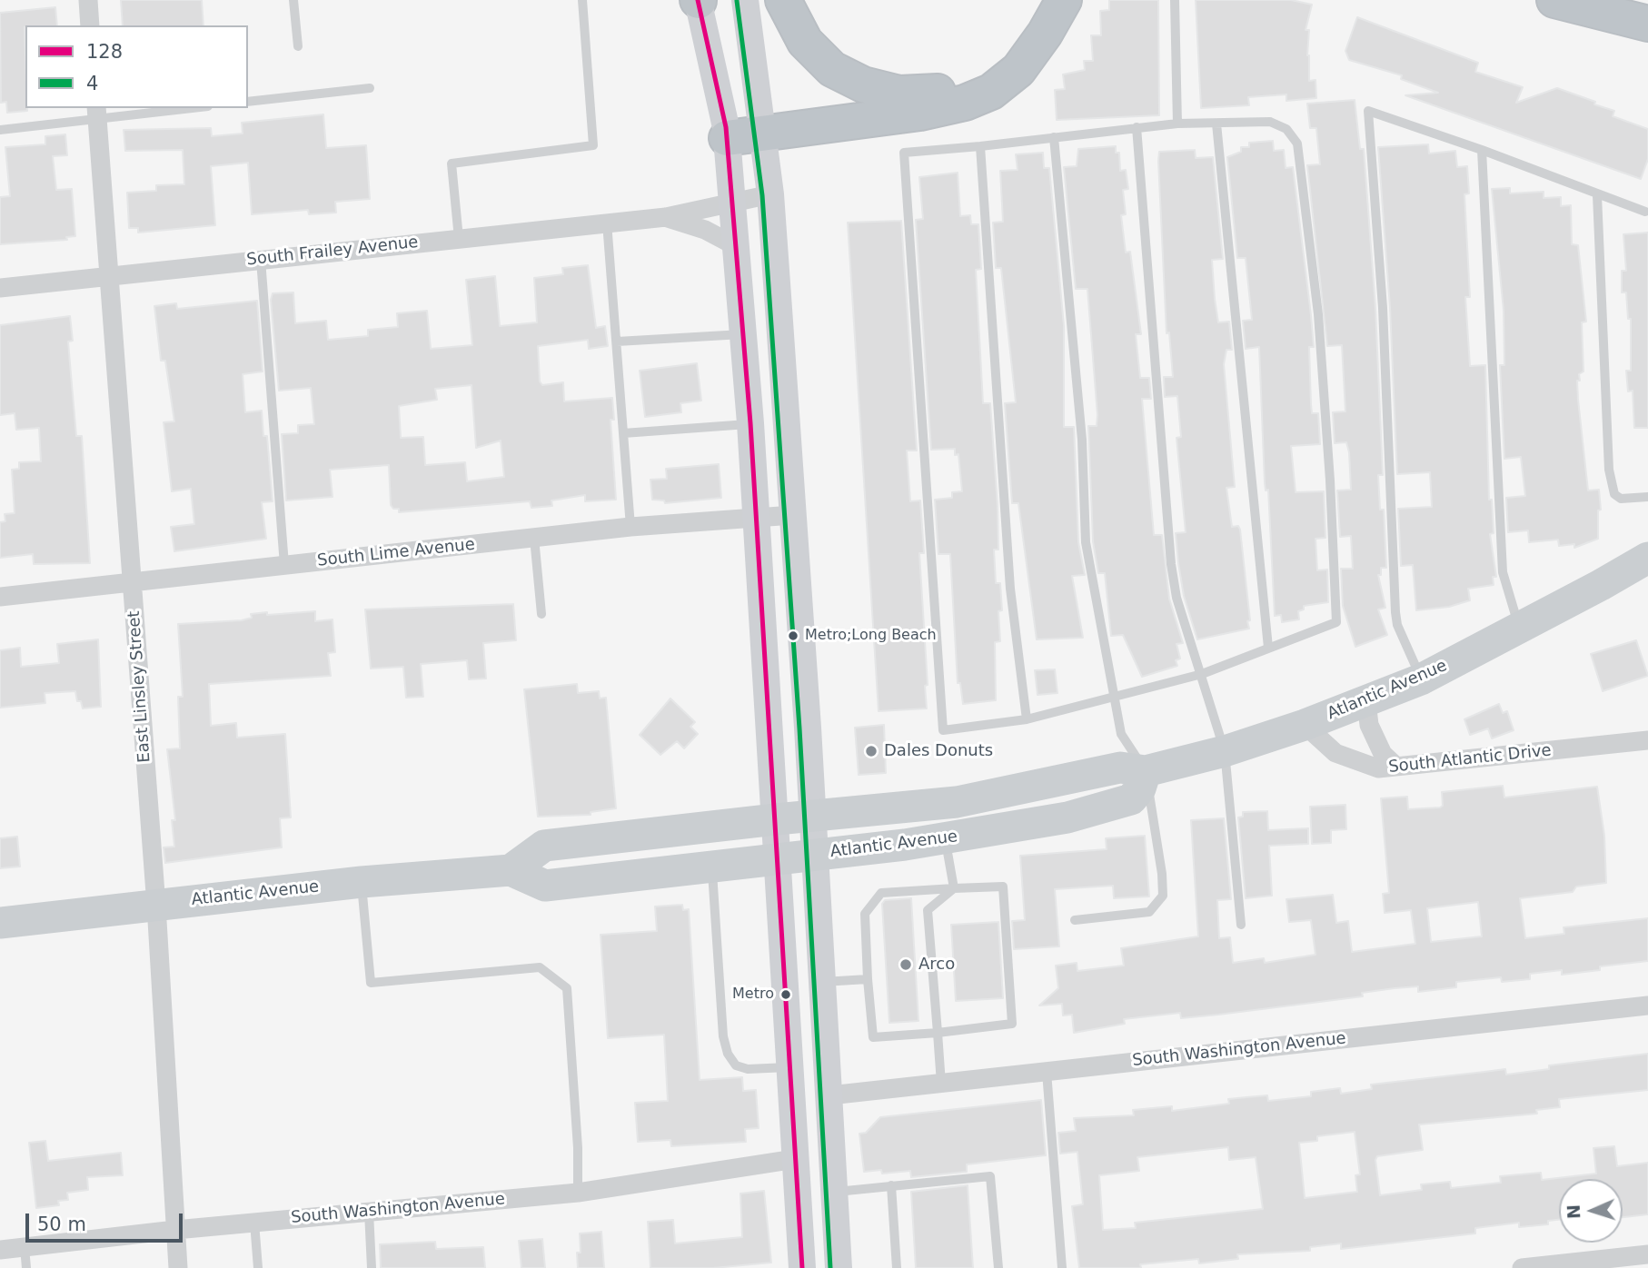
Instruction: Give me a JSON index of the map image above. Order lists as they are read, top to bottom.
{
  "streets": {
    "main road": ["Atlantic Avenue"],
    "street": [
      "South Frailey Avenue",
      "South Lime Avenue",
      "East Linsley Street",
      "South Atlantic Drive",
      "South Washington Avenue"
    ]
  },
  "crossings": [
    ["South Frailey Avenue", "East Linsley Street"],
    ["South Lime Avenue", "East Linsley Street"],
    ["East Linsley Street", "Atlantic Avenue"],
    ["East Linsley Street", "South Washington Avenue"],
    ["Atlantic Avenue", "South Atlantic Drive"]
  ],
  "places": [
    "Metro;Long Beach",
    "Dales Donuts",
    "Arco",
    "Metro"
  ],
  "lines": ["transit line 128", "transit line 4"],
  "legend": ["128", "4"],
  "scale_bar": "50 m",
  "north": "left"
}
